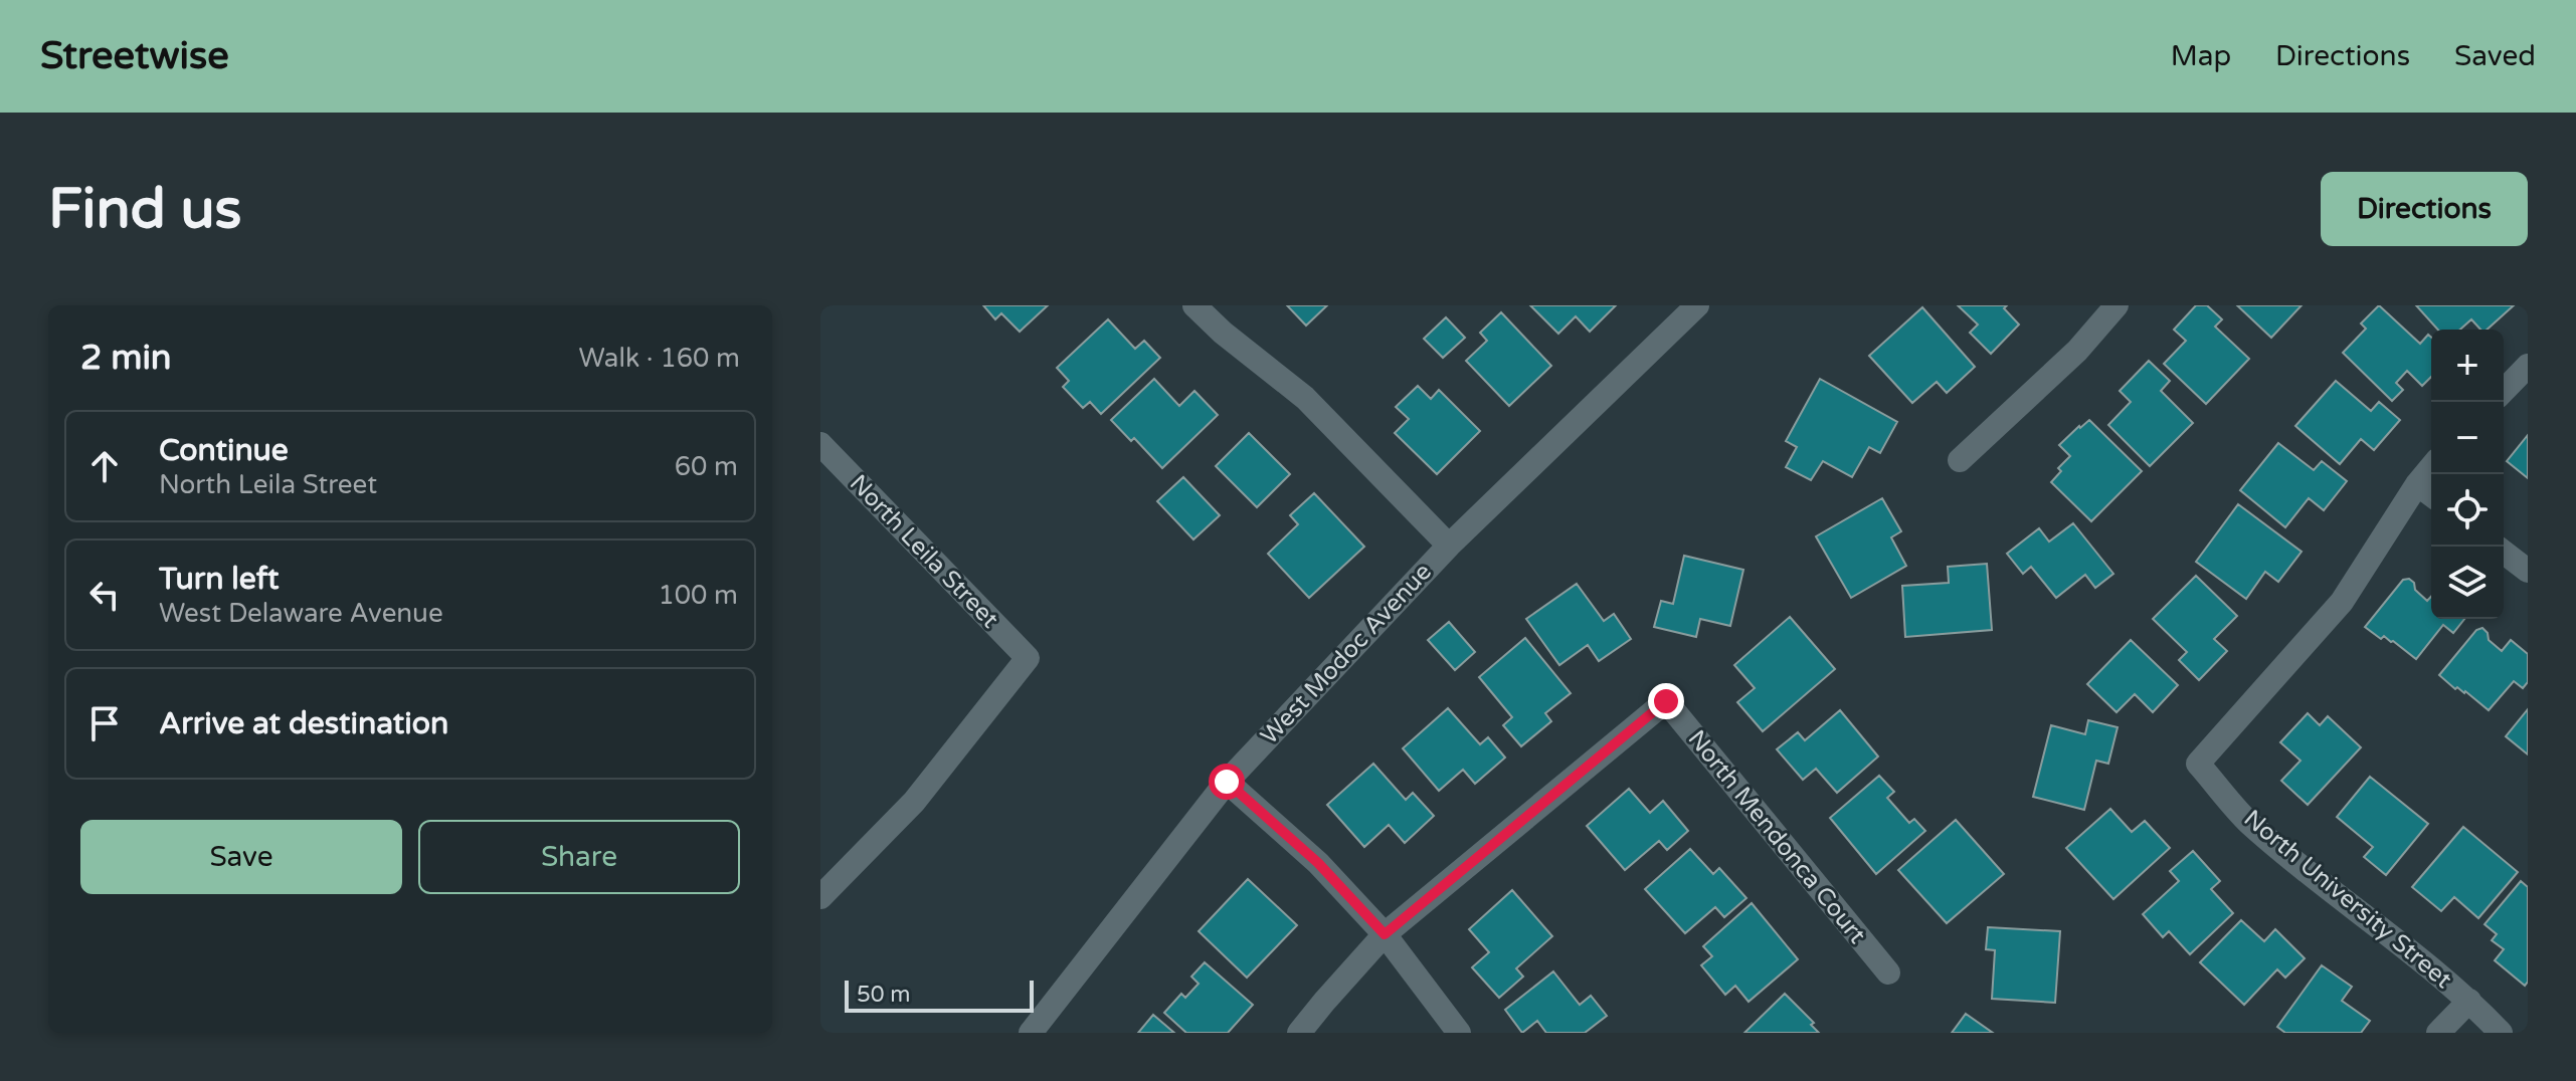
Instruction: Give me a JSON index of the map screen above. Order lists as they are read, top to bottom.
{
  "streets": {
    "street": [
      "North Leila Street",
      "West Modoc Avenue",
      "North Mendonca Court",
      "North University Street"
    ]
  },
  "scale_bar": "50 m",
  "page": {
    "header": "Streetwise",
    "nav": ["Map", "Directions", "Saved"],
    "buttons": [
      "Directions",
      ["Save", "Share"]
    ],
    "title": "Find us",
    "heading": ["2 min", "Walk · 160 m"],
    "map_buttons": ["+", "−"],
    "list": [
      ["Continue", "North Leila Street", "60 m"],
      ["Turn left", "West Delaware Avenue", "100 m"],
      "Arrive at destination"
    ],
    "scale": "50 m"
  }
}
